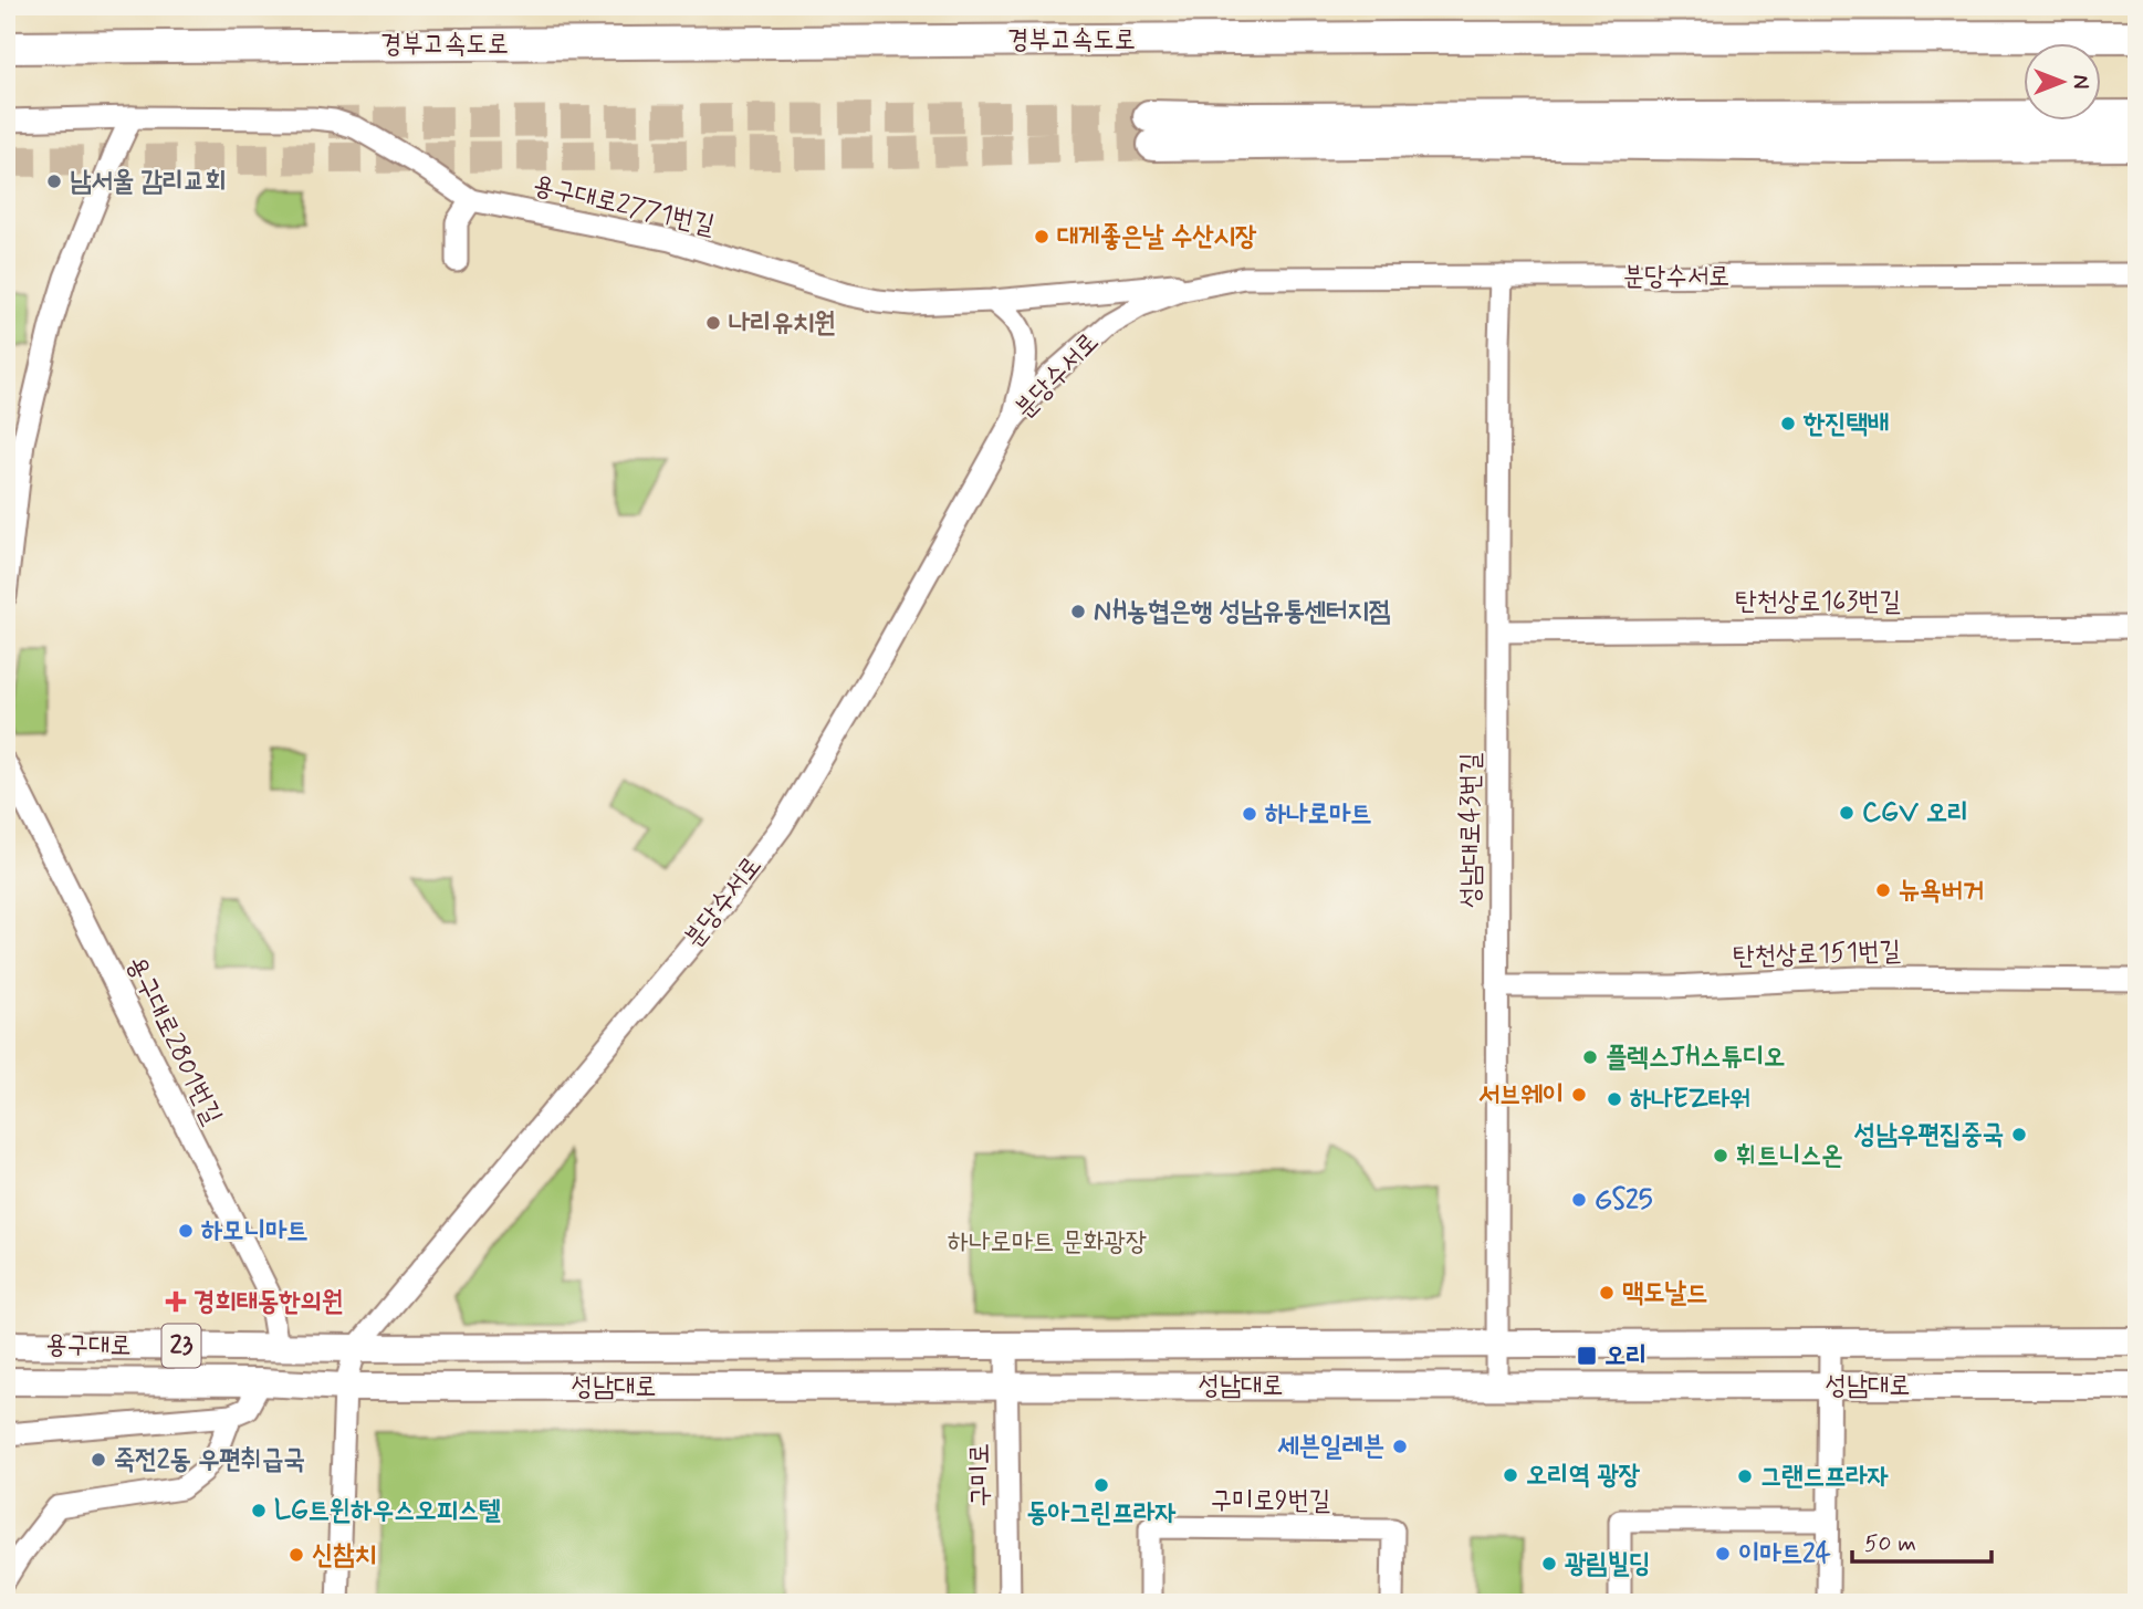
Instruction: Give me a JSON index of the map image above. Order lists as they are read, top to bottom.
{
  "streets": {
    "highway": ["경부고속도로"],
    "main road": ["용구대로", "23", "성남대로"],
    "street": [
      "용구대로2771번길",
      "분당수서로",
      "탄천상로163번길",
      "성남대로43번길",
      "탄천상로151번길",
      "용구대로2801번길",
      "구미로",
      "구미로9번길"
    ]
  },
  "crossings": [
    ["용구대로2771번길", "분당수서로"],
    ["분당수서로", "성남대로43번길"],
    ["분당수서로", "용구대로"],
    ["분당수서로", "성남대로"],
    ["탄천상로163번길", "성남대로43번길"],
    ["성남대로43번길", "탄천상로151번길"],
    ["성남대로43번길", "성남대로"],
    ["용구대로2801번길", "용구대로"],
    ["용구대로", "성남대로"],
    ["성남대로", "구미로"]
  ],
  "parks": ["하나로마트 문화광장"],
  "places": {
    "other": [
      "남서울 감리교회",
      "대게좋은날 수산시장",
      "나리유치원",
      "한진택배",
      "NH농협은행 성남유통센터지점",
      "CGV 오리",
      "하나로마트",
      "뉴욕버거",
      "플렉스JH스튜디오",
      "서브웨이",
      "하나EZ타워",
      "성남우편집중국",
      "휘트니스온",
      "GS25",
      "하모니마트",
      "맥도날드",
      "세븐일레븐",
      "죽전2동 우편취급국",
      "오리역 광장",
      "그랜드프라자",
      "동아그린프라자",
      "LG트윈하우스오피스텔",
      "이마트24",
      "신참치",
      "광림빌딩"
    ],
    "health": ["경희태동한의원"],
    "transit": ["오리"]
  },
  "scale_bar": "50 m",
  "north": "right"
}
